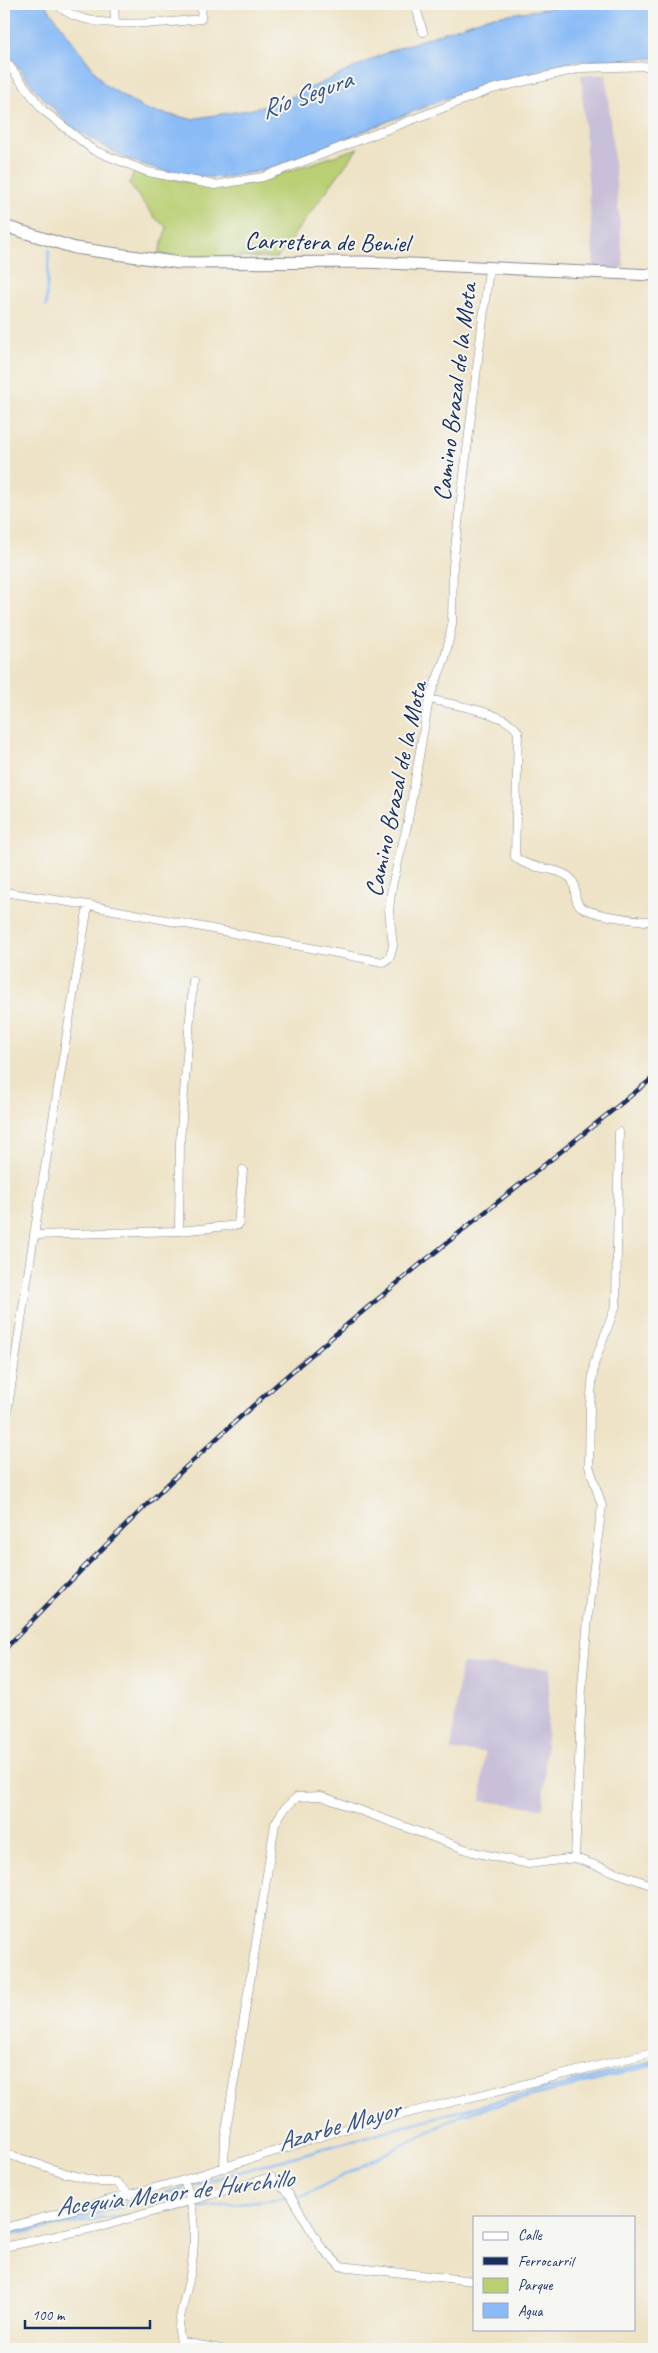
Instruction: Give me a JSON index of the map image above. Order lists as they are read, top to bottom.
{
  "streets": {
    "main road": ["Carretera de Beniel"],
    "street": ["Camino Brazal de la Mota"]
  },
  "crossings": [
    ["Carretera de Beniel", "Camino Brazal de la Mota"]
  ],
  "water": ["Río Segura", "Azarbe Mayor", "Acequia Menor de Hurchillo"],
  "legend": [
    "Calle",
    "Ferrocarril",
    "Parque",
    "Agua"
  ],
  "scale_bar": "100 m"
}
